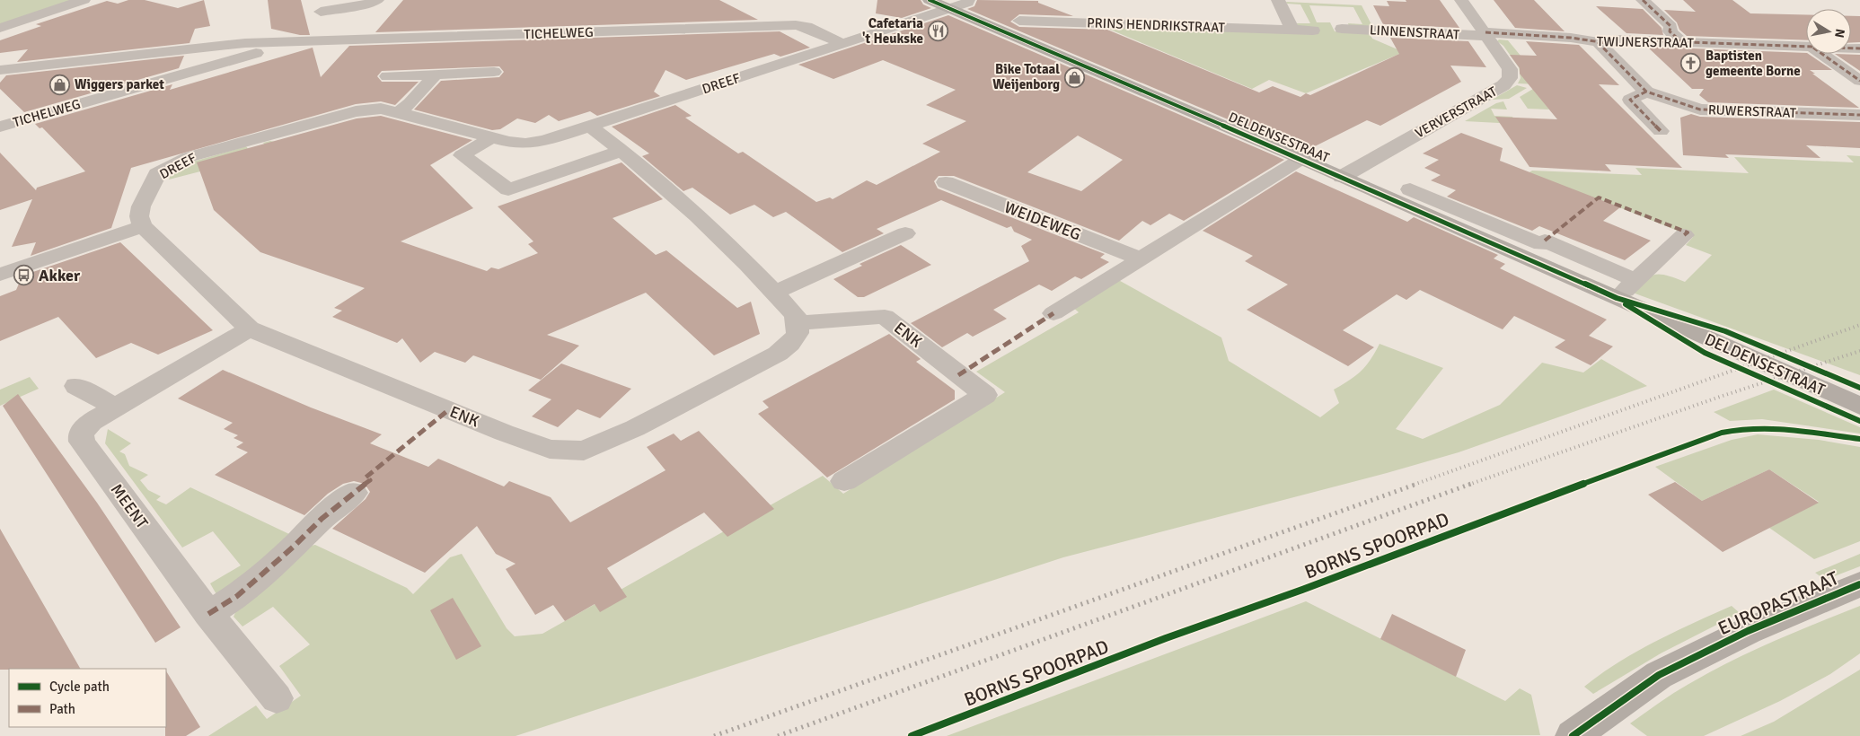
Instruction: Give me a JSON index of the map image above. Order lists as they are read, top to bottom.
{
  "streets": {
    "street": [
      "PRINS HENDRIKSTRAAT",
      "LINNENSTRAAT",
      "TICHELWEG",
      "TWIJNERSTRAAT",
      "DREEF",
      "RUWERSTRAAT",
      "VERVERSTRAAT",
      "DELDENSESTRAAT",
      "WEIDEWEG",
      "ENK",
      "MEENT",
      "EUROPASTRAAT"
    ],
    "cycle path": ["BORNS SPOORPAD"]
  },
  "crossings": [
    ["LINNENSTRAAT", "TWIJNERSTRAAT"],
    ["LINNENSTRAAT", "VERVERSTRAAT"],
    ["TICHELWEG", "DREEF"],
    ["TWIJNERSTRAAT", "RUWERSTRAAT"],
    ["TWIJNERSTRAAT", "VERVERSTRAAT"],
    ["DREEF", "DELDENSESTRAAT"],
    ["DREEF", "ENK"],
    ["VERVERSTRAAT", "DELDENSESTRAAT"],
    ["ENK", "MEENT"]
  ],
  "places": {
    "restaurant": ["Cafetaria 't Heukske"],
    "church": ["Baptisten gemeente Borne"],
    "shop": ["Bike Totaal Weijenborg", "Wiggers parket"],
    "bus stop": ["Akker"]
  },
  "legend": ["Cycle path", "Path"],
  "north": "right"
}
